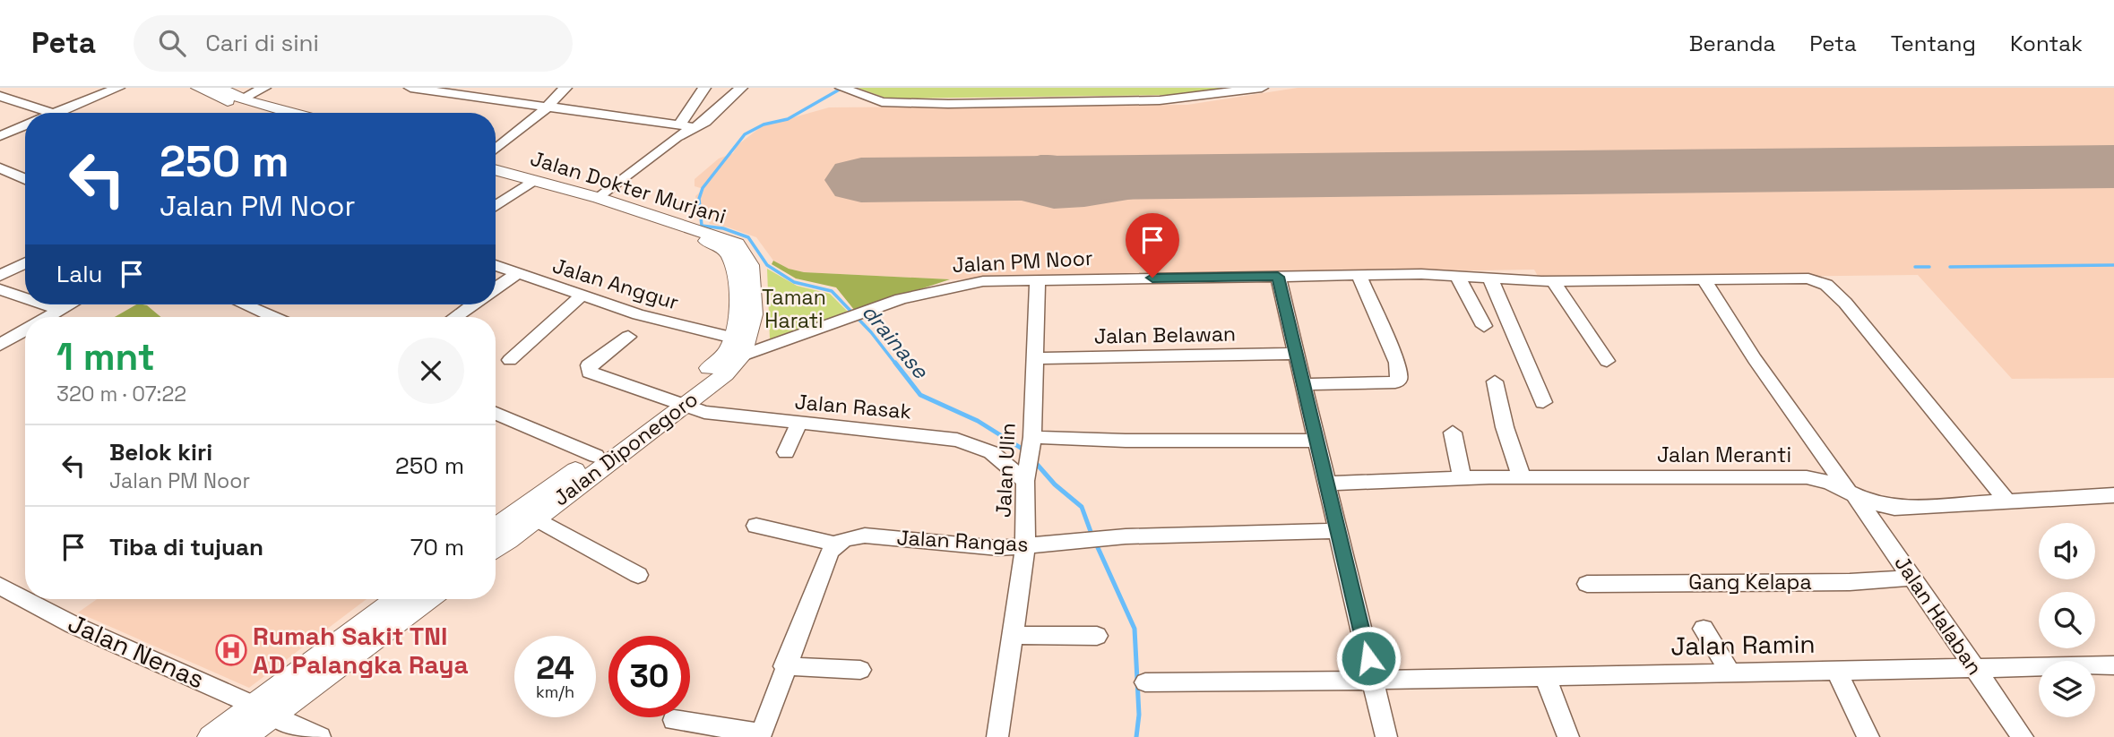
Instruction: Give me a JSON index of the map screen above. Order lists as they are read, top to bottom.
{
  "streets": {
    "main road": ["Jalan Dokter Murjani", "Jalan Diponegoro"],
    "street": [
      "Jalan PM Noor",
      "Jalan Anggur",
      "Jalan Belawan",
      "Jalan Rasak",
      "Jalan Meranti",
      "Jalan Ulin",
      "Jalan Rangas",
      "Gang Kelapa",
      "Jalan Halaban",
      "Jalan Ramin",
      "Jalan Nenas"
    ]
  },
  "crossings": [
    ["Jalan Dokter Murjani", "Jalan PM Noor"],
    ["Jalan Dokter Murjani", "Jalan Anggur"],
    ["Jalan Dokter Murjani", "Jalan Diponegoro"],
    ["Jalan PM Noor", "Jalan Anggur"],
    ["Jalan PM Noor", "Jalan Diponegoro"],
    ["Jalan PM Noor", "Jalan Meranti"],
    ["Jalan PM Noor", "Jalan Ulin"],
    ["Jalan PM Noor", "Jalan Halaban"],
    ["Jalan Anggur", "Jalan Diponegoro"],
    ["Jalan Belawan", "Jalan Ulin"],
    ["Jalan Rasak", "Jalan Diponegoro"],
    ["Jalan Rasak", "Jalan Ulin"],
    ["Jalan Meranti", "Jalan Halaban"],
    ["Jalan Ulin", "Jalan Rangas"],
    ["Gang Kelapa", "Jalan Halaban"],
    ["Jalan Halaban", "Jalan Ramin"]
  ],
  "water": ["drainase"],
  "parks": ["Taman Harati"],
  "places": {
    "hospital": ["Rumah Sakit TNI AD Palangka Raya"]
  },
  "page": {
    "header": "Peta",
    "search": "Cari di sini",
    "nav": [
      "Beranda",
      "Peta",
      "Tentang",
      "Kontak"
    ],
    "turn": ["250 m", "Jalan PM Noor"],
    "then": "Lalu",
    "heading": ["1 mnt", "320 m · 07:22"],
    "list": [
      {
        "name": "Belok kiri",
        "note": "Jalan PM Noor",
        "value": "250 m"
      },
      {
        "name": "Tiba di tujuan",
        "value": "70 m"
      }
    ],
    "speed": "24 km/h",
    "limit": "30"
  }
}
